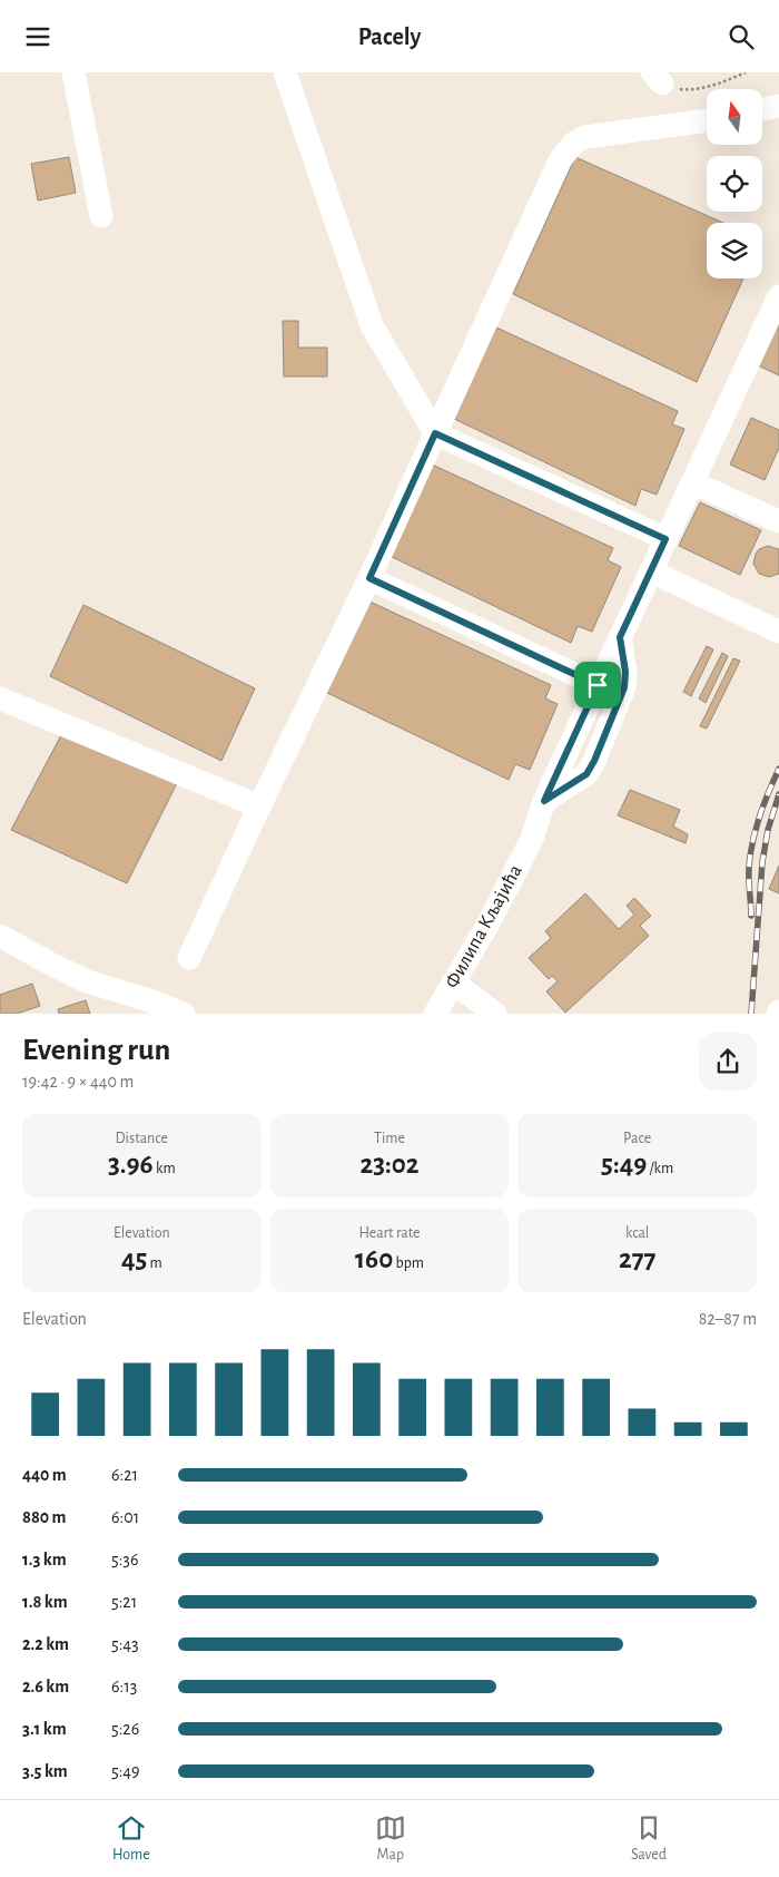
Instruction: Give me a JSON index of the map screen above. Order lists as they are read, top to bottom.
{
  "streets": {
    "street": ["Филипа Кљајића"]
  },
  "north": "top",
  "page": {
    "header": "Pacely",
    "heading": ["Evening run", "19:42 · 9 × 440 m"],
    "stats": [
      ["Distance", "3.96 km"],
      ["Time", "23:02"],
      ["Pace", "5:49 /km"],
      ["Elevation", "45 m"],
      ["Heart rate", "160 bpm"],
      ["kcal", "277"]
    ],
    "chart": ["Elevation", "82–87 m"],
    "list": [
      {
        "name": "440 m",
        "note": "6:21"
      },
      {
        "name": "880 m",
        "note": "6:01"
      },
      {
        "name": "1.3 km",
        "note": "5:36"
      },
      {
        "name": "1.8 km",
        "note": "5:21"
      },
      {
        "name": "2.2 km",
        "note": "5:43"
      },
      {
        "name": "2.6 km",
        "note": "6:13"
      },
      {
        "name": "3.1 km",
        "note": "5:26"
      },
      {
        "name": "3.5 km",
        "note": "5:49"
      }
    ],
    "tabs": ["Home", "Map", "Saved"]
  }
}
